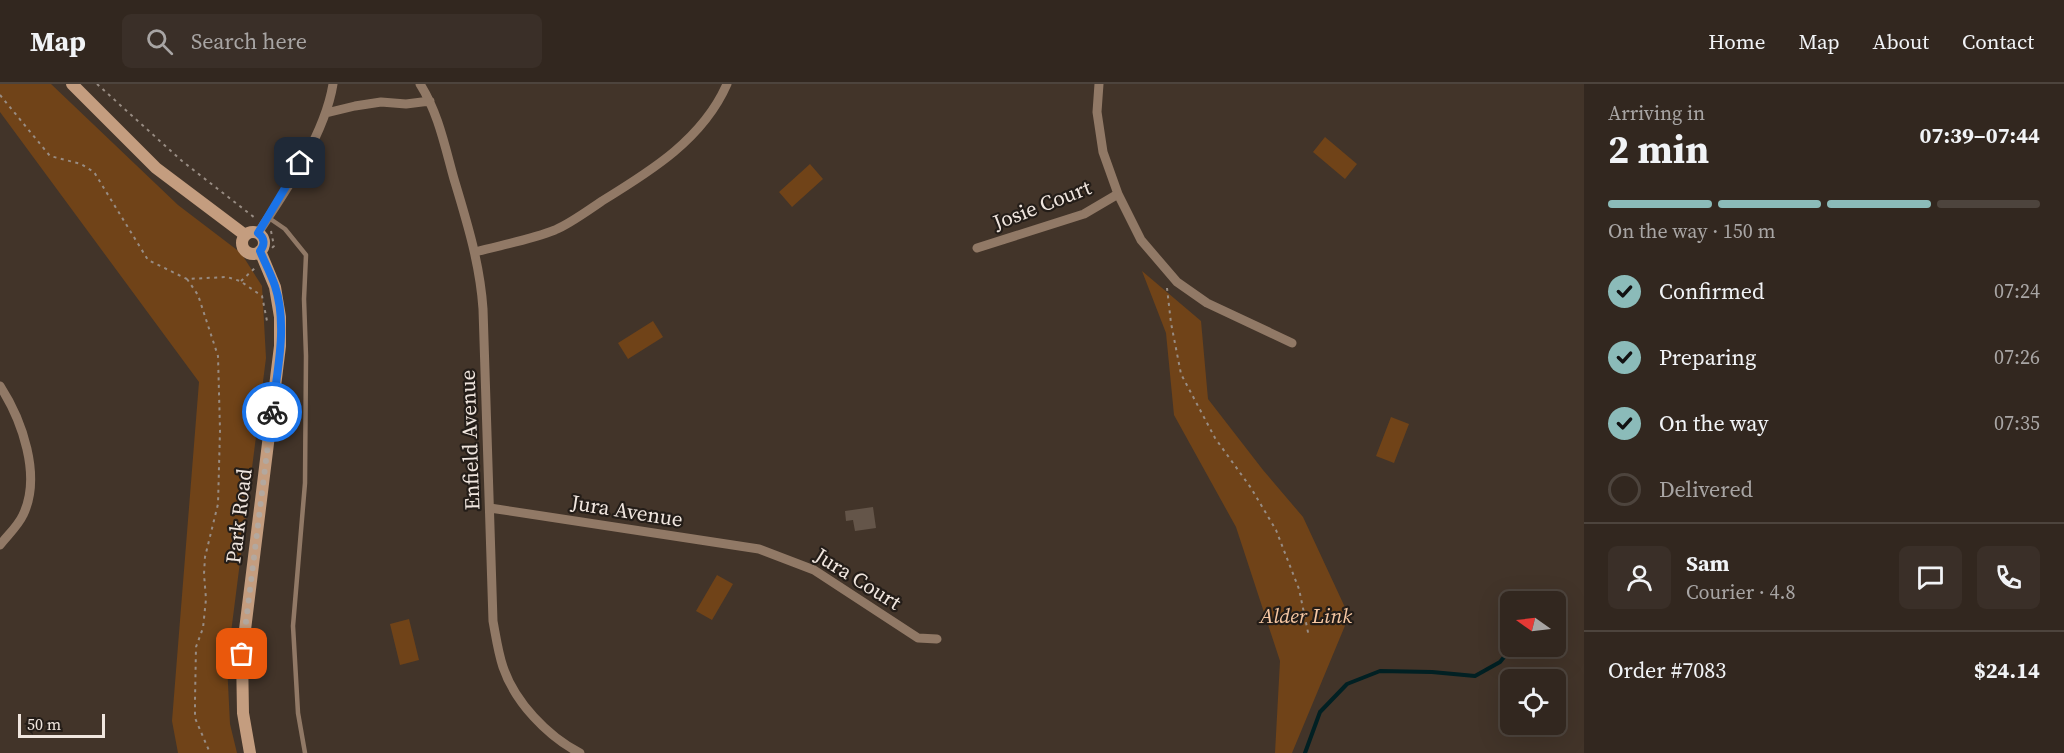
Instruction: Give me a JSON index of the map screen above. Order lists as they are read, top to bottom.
{
  "streets": {
    "street": [
      "Josie Court",
      "Enfield Avenue",
      "Jura Avenue",
      "Park Road",
      "Jura Court"
    ]
  },
  "crossings": [
    ["Enfield Avenue", "Jura Avenue"],
    ["Jura Avenue", "Jura Court"]
  ],
  "parks": ["Alder Link"],
  "scale_bar": "50 m",
  "north": "left",
  "page": {
    "header": "Map",
    "search": "Search here",
    "nav": [
      "Home",
      "Map",
      "About",
      "Contact"
    ],
    "heading": ["2 min", "Arriving in", "07:39–07:44"],
    "panel": [
      "Sam",
      "Courier · 4.8",
      "Order #7083",
      "$24.14"
    ],
    "bar": "On the way · 150 m",
    "list": [
      ["Confirmed", "07:24"],
      ["Preparing", "07:26"],
      ["On the way", "07:35"],
      "Delivered"
    ],
    "scale": "50 m"
  }
}
